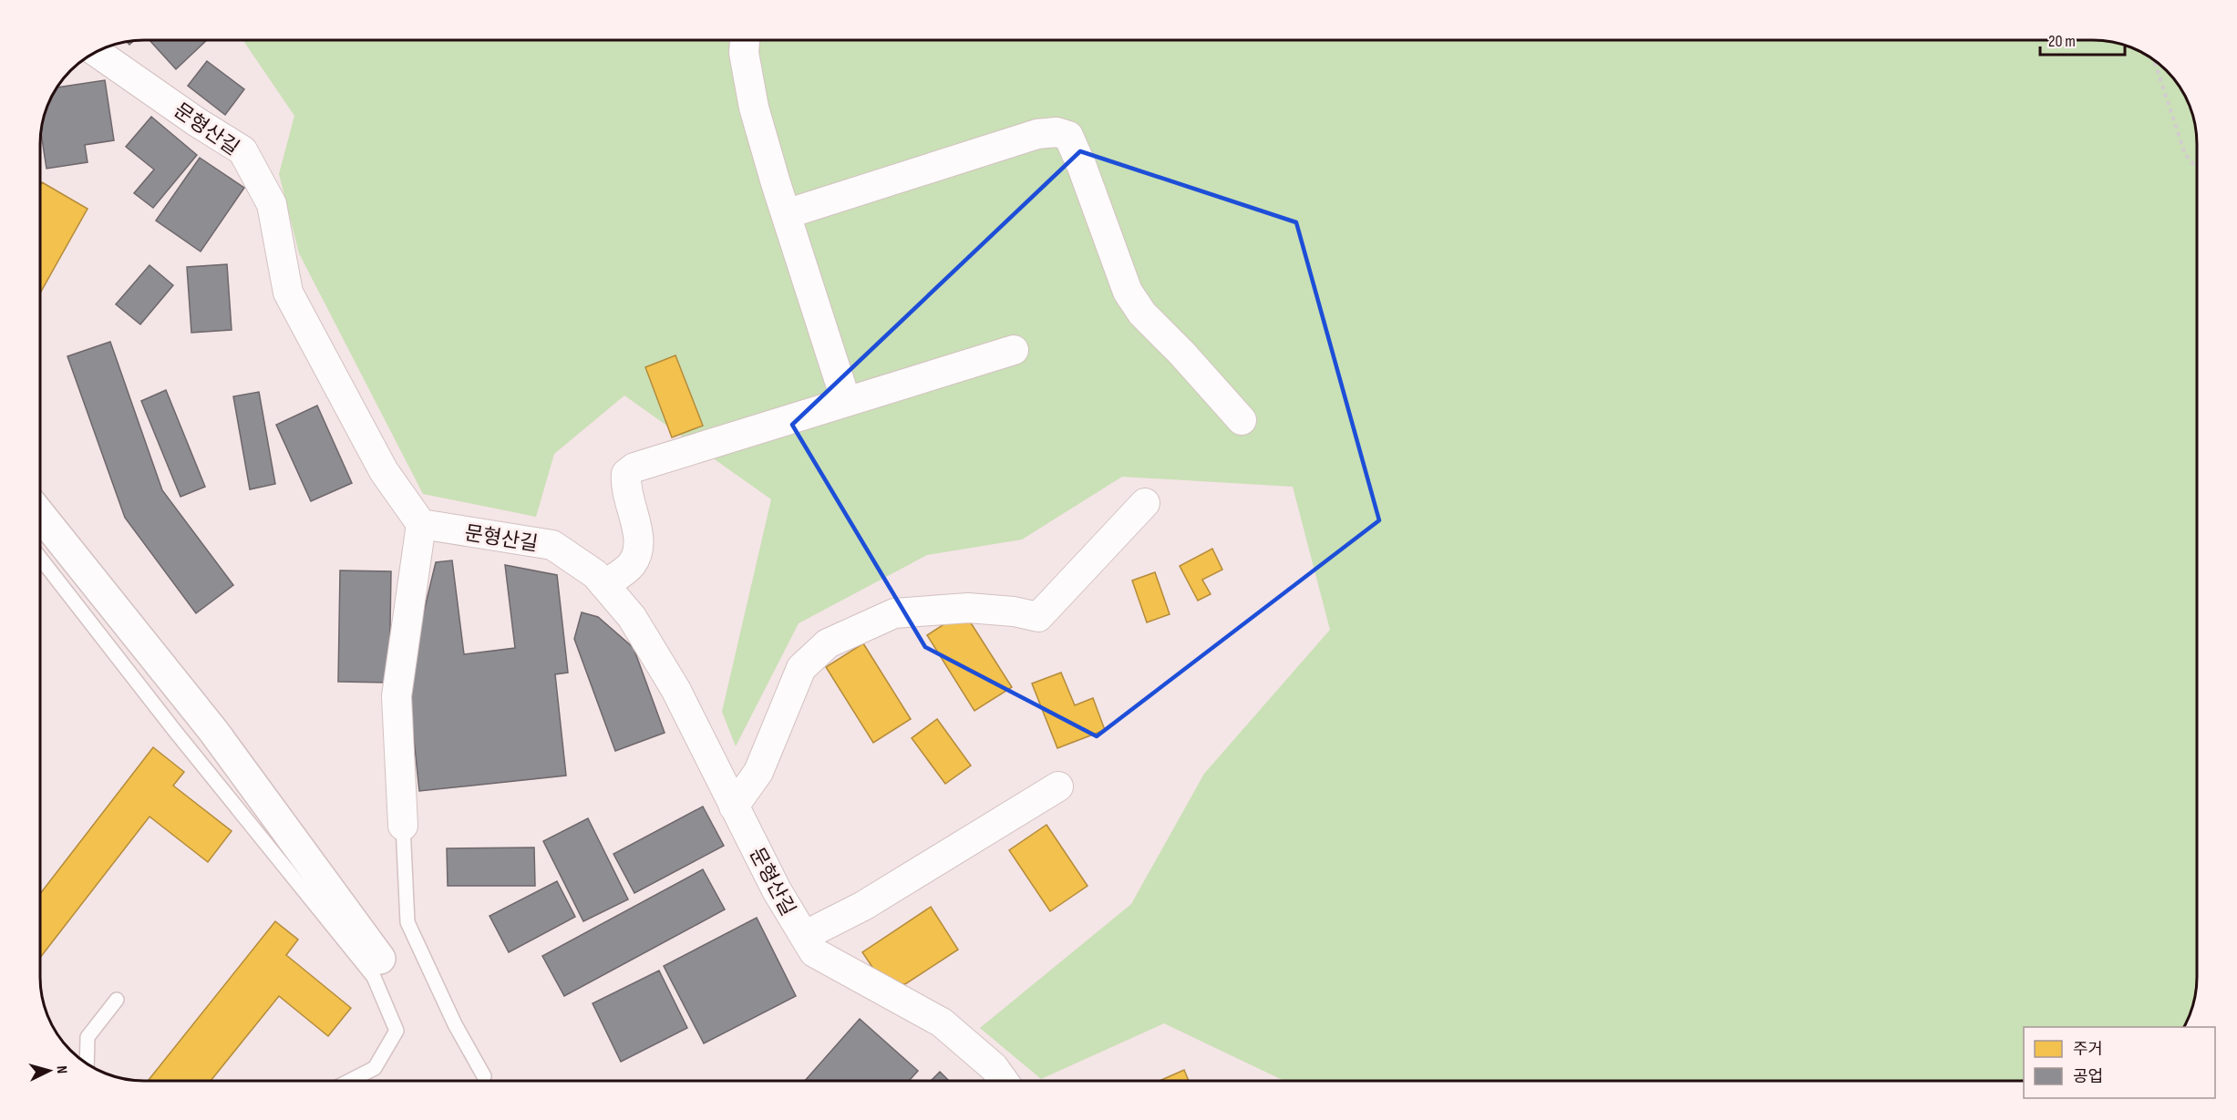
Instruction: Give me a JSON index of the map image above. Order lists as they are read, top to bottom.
{
  "streets": {
    "street": ["문형산길"]
  },
  "legend": ["주거", "공업"],
  "scale_bar": "20 m",
  "north": "right"
}
